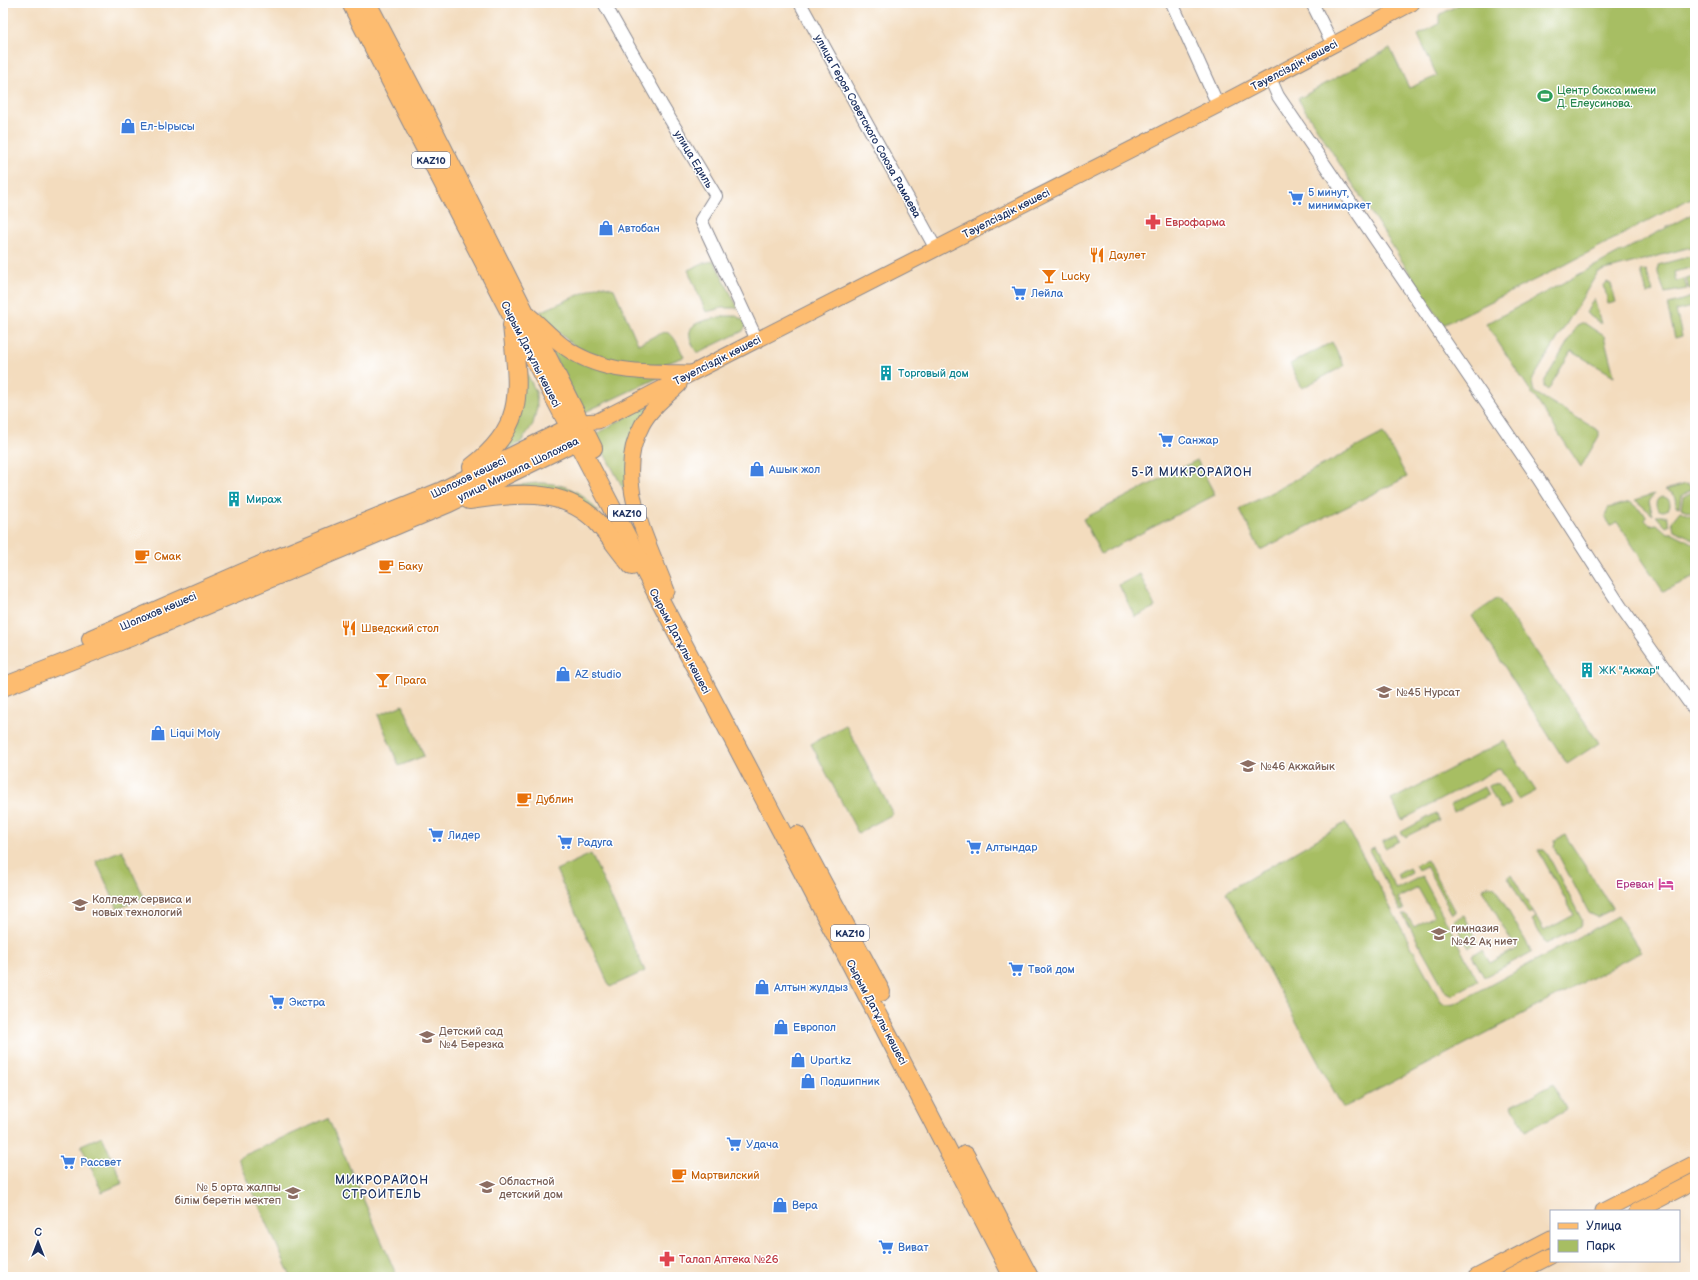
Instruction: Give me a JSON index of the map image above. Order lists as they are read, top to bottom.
{
  "streets": {
    "highway": ["KAZ10", "Сырым Датұлы көшесі", "Шолохов көшесі"],
    "main road": ["Тәуелсіздік көшесі"],
    "street": ["улица Героя Советского Союза Рамаева", "улица Едиль"]
  },
  "crossings": [
    ["Тәуелсіздік көшесі", "улица Героя Советского Союза Рамаева"],
    ["Тәуелсіздік көшесі", "улица Едиль"],
    ["Тәуелсіздік көшесі", "Сырым Датұлы көшесі"],
    ["Тәуелсіздік көшесі", "Шолохов көшесі"],
    ["Сырым Датұлы көшесі", "Шолохов көшесі"]
  ],
  "districts": ["5-Й МИКРОРАЙОН", "МИКРОРАЙОН СТРОИТЕЛЬ"],
  "places": {
    "sports": ["Центр бокса имени Д. Елеусинова."],
    "shop": [
      "Ел-Ырысы",
      "Автобан",
      "Ашык жол",
      "AZ studio",
      "Liqui Moly",
      "Алтын жулдыз",
      "Европол",
      "Upart.kz",
      "Подшипник",
      "Вера"
    ],
    "supermarket": [
      "5 минут, минимаркет",
      "Лейла",
      "Санжар",
      "Лидер",
      "Радуга",
      "Алтындар",
      "Твой дом",
      "Экстра",
      "Удача",
      "Рассвет",
      "Виват"
    ],
    "pharmacy": ["Еврофарма", "Талап Аптека №26"],
    "restaurant": ["Даулет", "Шведский стол"],
    "bar": ["Lucky", "Прага"],
    "building": ["Торговый дом", "Мираж", "ЖК \"Акжар\""],
    "cafe": [
      "Смак",
      "Баку",
      "Дублин",
      "Мартвилский"
    ],
    "school or university": [
      "№45 Нурсат",
      "№46 Акжайык",
      "Колледж сервиса и новых технологий",
      "гимназия №42 Ақ ниет",
      "Детский сад №4 Березка",
      "Областной детский дом",
      "№ 5 орта жалпы білім беретін мектеп"
    ],
    "hotel": ["Ереван"]
  },
  "legend": ["Улица", "Парк"],
  "north": "top"
}
